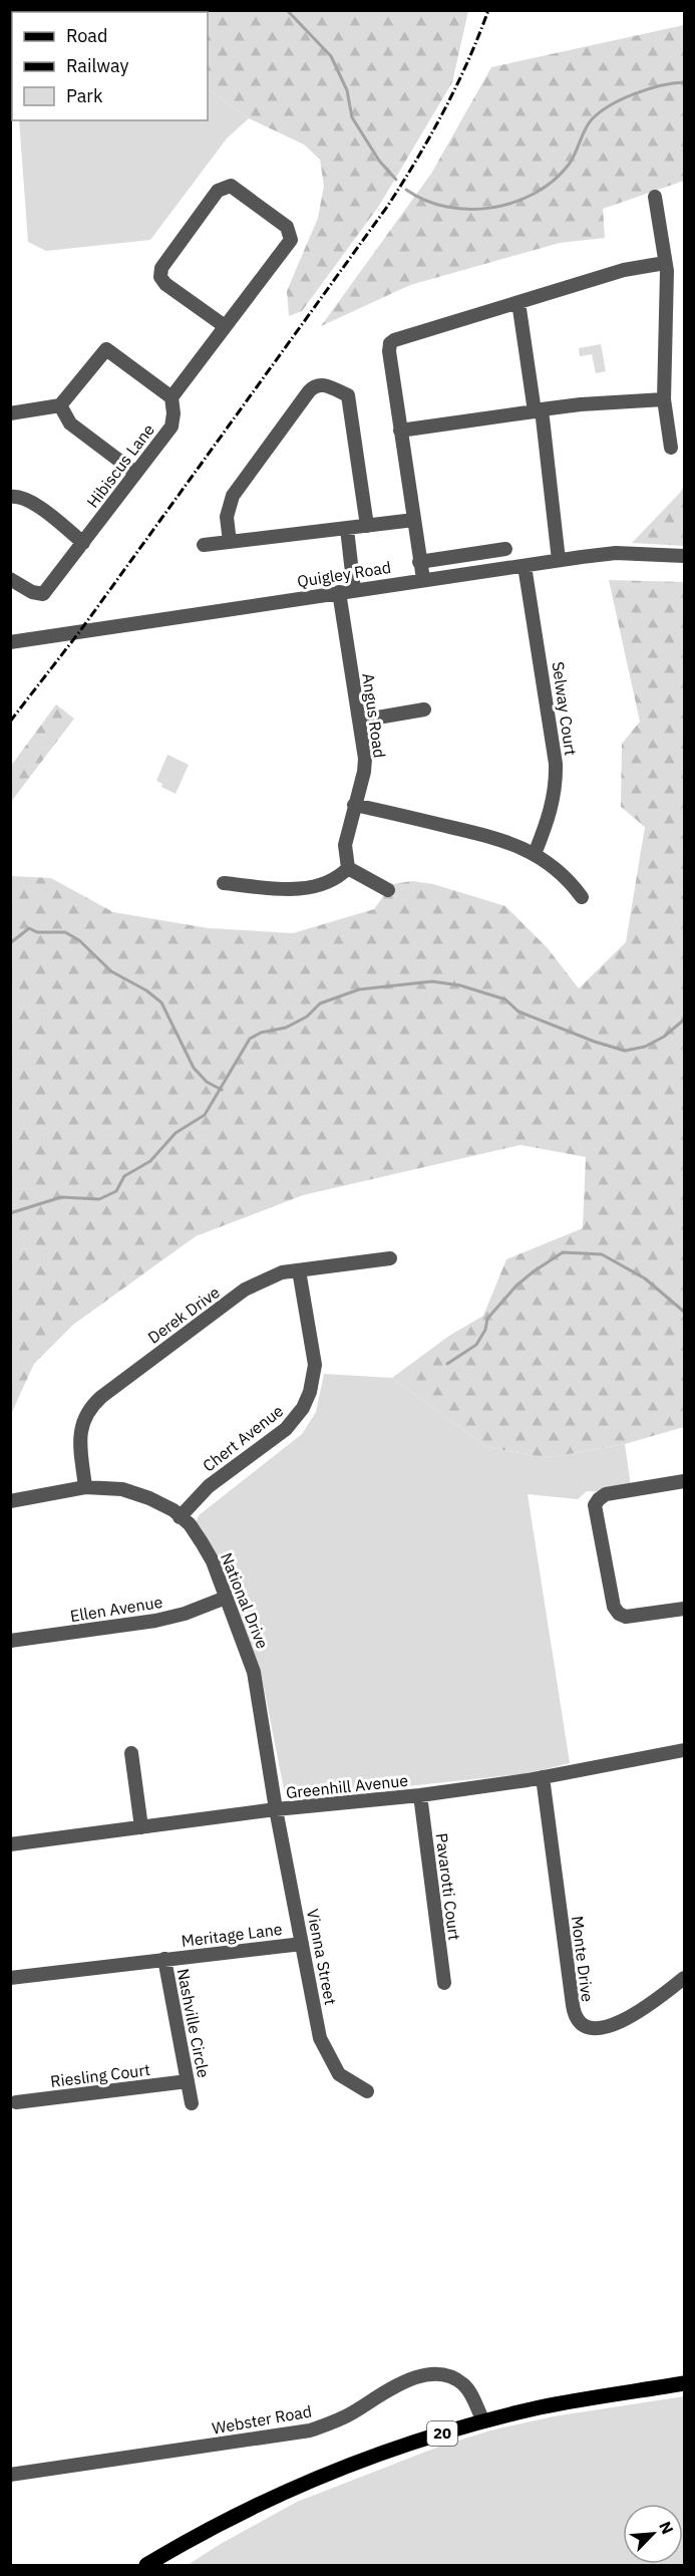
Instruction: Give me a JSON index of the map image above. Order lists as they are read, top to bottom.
{
  "streets": {
    "main road": ["20"],
    "street": [
      "Hibiscus Lane",
      "Quigley Road",
      "Selway Court",
      "Angus Road",
      "Derek Drive",
      "Chert Avenue",
      "National Drive",
      "Ellen Avenue",
      "Greenhill Avenue",
      "Pavarotti Court",
      "Meritage Lane",
      "Vienna Street",
      "Monte Drive",
      "Nashville Circle",
      "Riesling Court",
      "Webster Road"
    ]
  },
  "crossings": [
    ["Quigley Road", "Selway Court"],
    ["Quigley Road", "Angus Road"],
    ["Derek Drive", "Chert Avenue"],
    ["Derek Drive", "National Drive"],
    ["Chert Avenue", "National Drive"],
    ["National Drive", "Ellen Avenue"],
    ["National Drive", "Greenhill Avenue"],
    ["National Drive", "Vienna Street"],
    ["Greenhill Avenue", "Pavarotti Court"],
    ["Greenhill Avenue", "Vienna Street"],
    ["Greenhill Avenue", "Monte Drive"],
    ["Meritage Lane", "Vienna Street"],
    ["Meritage Lane", "Nashville Circle"],
    ["Nashville Circle", "Riesling Court"],
    ["Webster Road", "20"]
  ],
  "legend": ["Road", "Railway", "Park"],
  "north": "top right"
}
